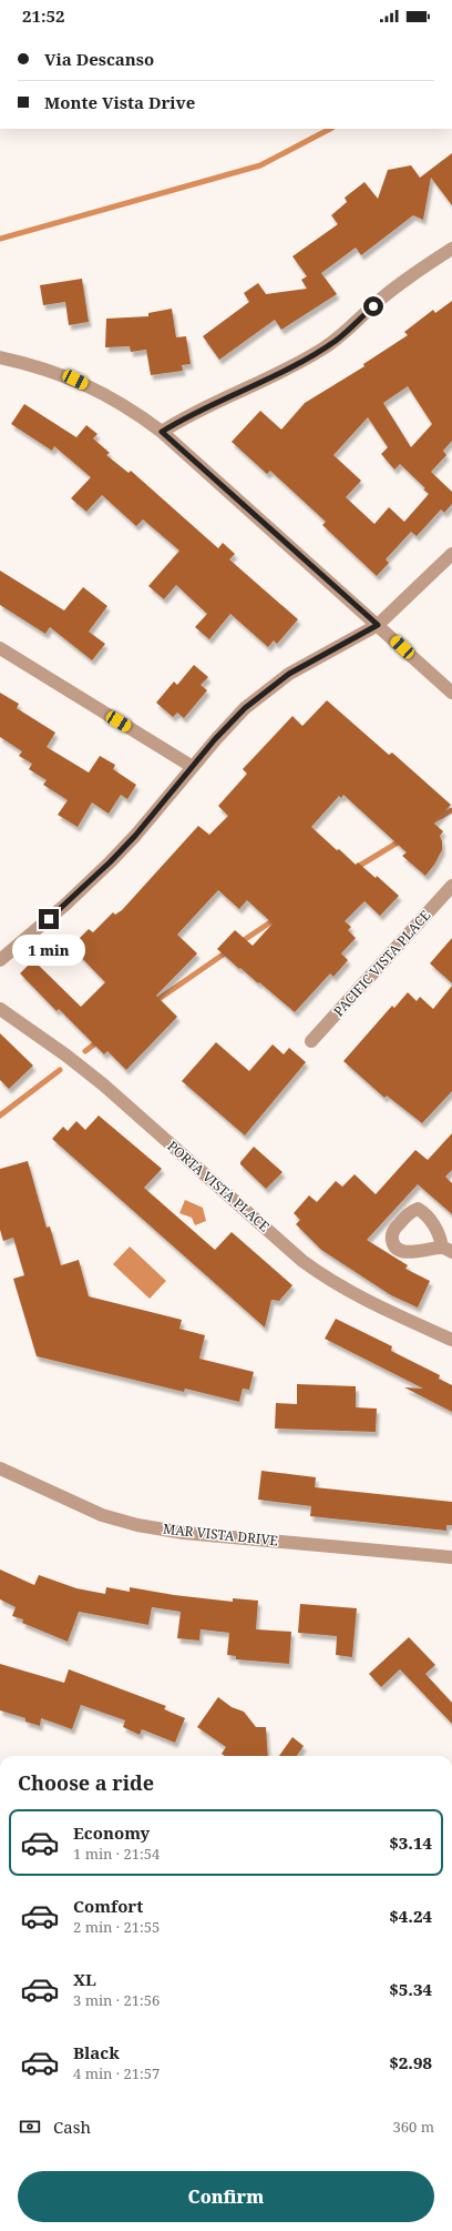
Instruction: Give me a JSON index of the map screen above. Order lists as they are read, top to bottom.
{
  "streets": {
    "street": ["PACIFIC VISTA PLACE", "PORTA VISTA PLACE", "MAR VISTA DRIVE"]
  },
  "page": {
    "status": "21:52",
    "banner": ["Via Descanso", "Monte Vista Drive"],
    "bubble": "1 min",
    "heading": "Choose a ride",
    "list": [
      {
        "name": "Economy",
        "note": "1 min · 21:54",
        "value": "$3.14"
      },
      {
        "name": "Comfort",
        "note": "2 min · 21:55",
        "value": "$4.24"
      },
      {
        "name": "XL",
        "note": "3 min · 21:56",
        "value": "$5.34"
      },
      {
        "name": "Black",
        "note": "4 min · 21:57",
        "value": "$2.98"
      }
    ],
    "pay": ["Cash", "360 m"],
    "buttons": "Confirm"
  }
}
